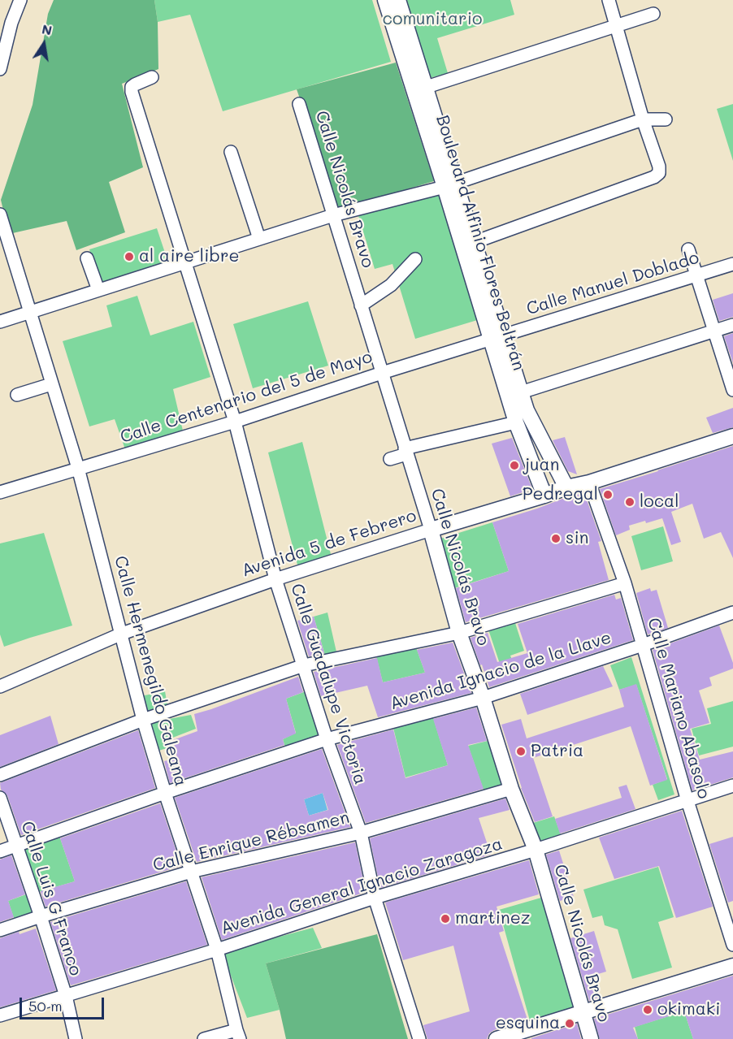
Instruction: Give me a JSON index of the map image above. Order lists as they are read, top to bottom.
{
  "streets": {
    "street": [
      "Calle Nicolás Bravo",
      "Boulevard Alfinio Flores Beltrán",
      "Calle Manuel Doblado",
      "Calle Centenario del 5 de Mayo",
      "Avenida 5 de Febrero",
      "Calle Hermenegildo Galeana",
      "Avenida Ignacio de la Llave",
      "Calle Guadalupe Victoria",
      "Calle Mariano Abasolo",
      "Calle Enrique Rébsamen",
      "Avenida General Ignacio Zaragoza",
      "Calle Luis G Franco"
    ]
  },
  "crossings": [
    ["Calle Nicolás Bravo", "Calle Centenario del 5 de Mayo"],
    ["Calle Nicolás Bravo", "Avenida 5 de Febrero"],
    ["Calle Nicolás Bravo", "Avenida Ignacio de la Llave"],
    ["Calle Nicolás Bravo", "Calle Enrique Rébsamen"],
    ["Calle Nicolás Bravo", "Avenida General Ignacio Zaragoza"],
    ["Boulevard Alfinio Flores Beltrán", "Calle Manuel Doblado"],
    ["Boulevard Alfinio Flores Beltrán", "Calle Centenario del 5 de Mayo"],
    ["Boulevard Alfinio Flores Beltrán", "Avenida 5 de Febrero"],
    ["Calle Manuel Doblado", "Calle Centenario del 5 de Mayo"],
    ["Calle Centenario del 5 de Mayo", "Calle Hermenegildo Galeana"],
    ["Calle Centenario del 5 de Mayo", "Calle Guadalupe Victoria"],
    ["Avenida 5 de Febrero", "Calle Hermenegildo Galeana"],
    ["Avenida 5 de Febrero", "Calle Guadalupe Victoria"],
    ["Avenida 5 de Febrero", "Calle Mariano Abasolo"],
    ["Calle Hermenegildo Galeana", "Avenida Ignacio de la Llave"],
    ["Calle Hermenegildo Galeana", "Calle Enrique Rébsamen"],
    ["Calle Hermenegildo Galeana", "Avenida General Ignacio Zaragoza"],
    ["Avenida Ignacio de la Llave", "Calle Guadalupe Victoria"],
    ["Avenida Ignacio de la Llave", "Calle Mariano Abasolo"],
    ["Avenida Ignacio de la Llave", "Calle Luis G Franco"],
    ["Calle Guadalupe Victoria", "Calle Enrique Rébsamen"],
    ["Calle Guadalupe Victoria", "Avenida General Ignacio Zaragoza"],
    ["Calle Mariano Abasolo", "Avenida General Ignacio Zaragoza"],
    ["Calle Enrique Rébsamen", "Calle Luis G Franco"],
    ["Avenida General Ignacio Zaragoza", "Calle Luis G Franco"]
  ],
  "parks": ["comunitario"],
  "places": [
    "al aire libre",
    "juan",
    "Pedregal",
    "local",
    "sin",
    "Patria",
    "martinez",
    "okimaki",
    "esquina"
  ],
  "scale_bar": "50 m",
  "north": "top"
}
